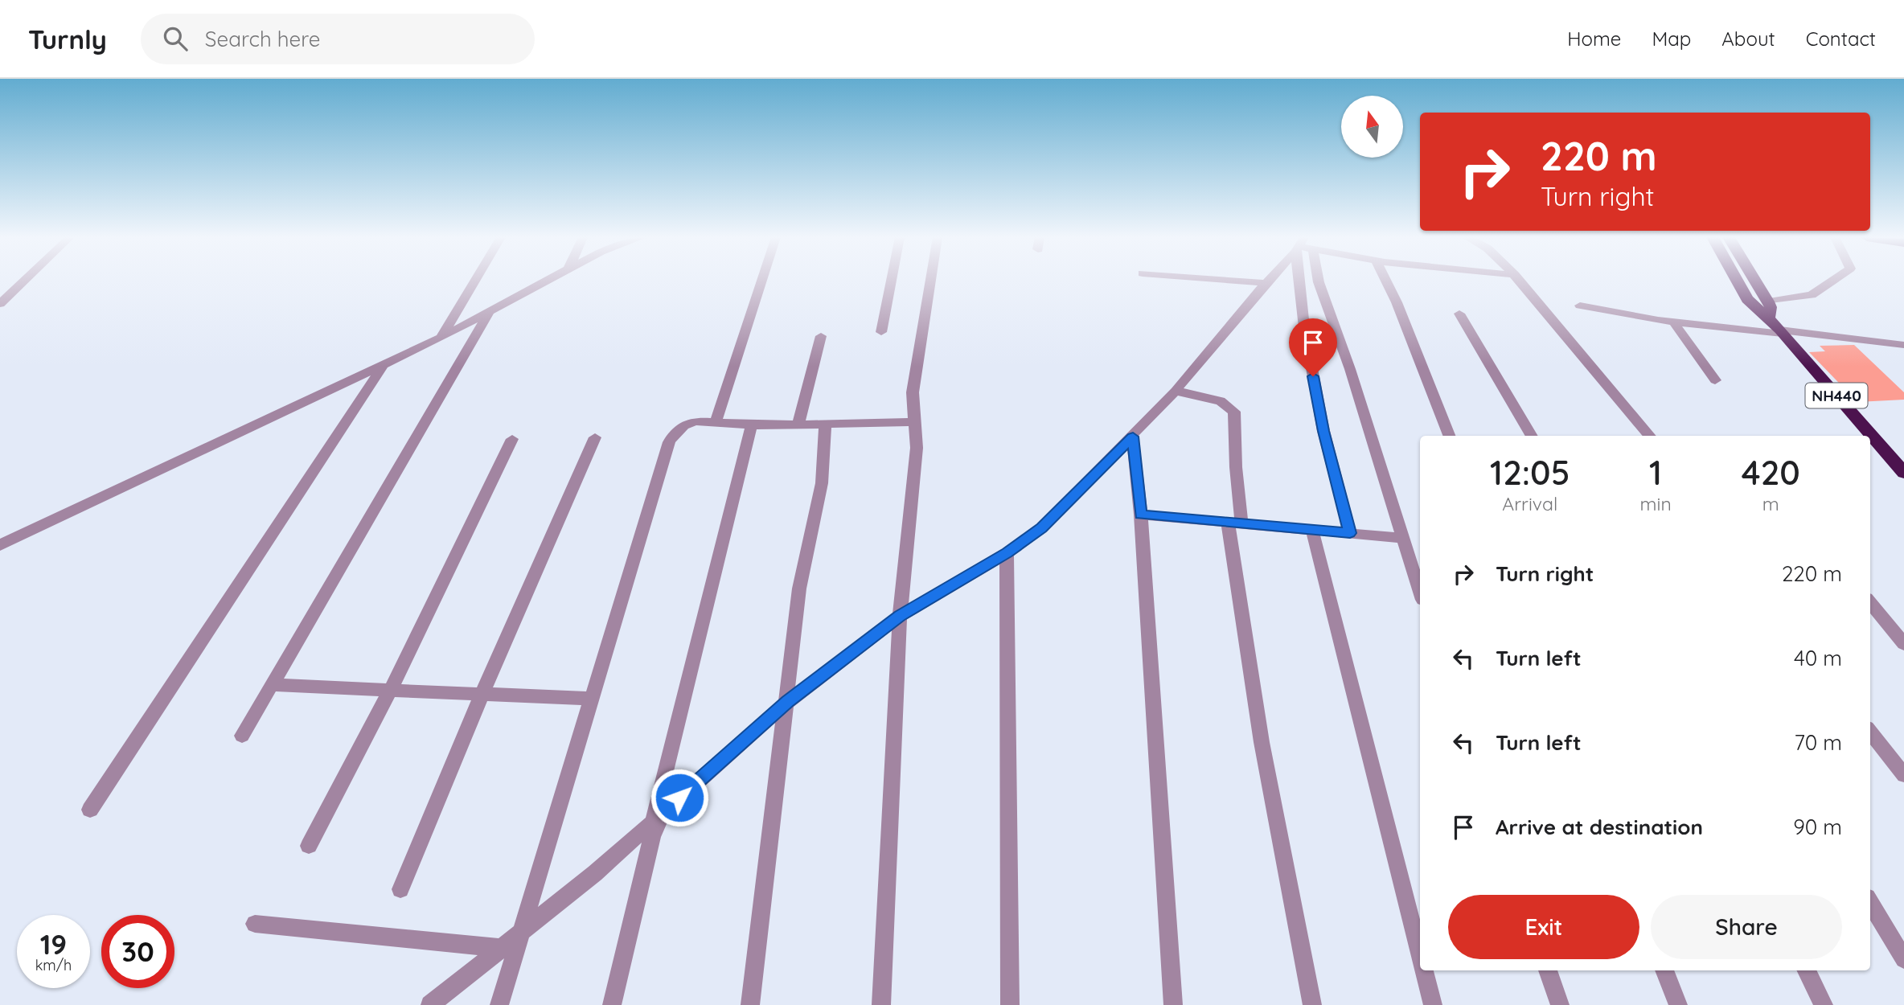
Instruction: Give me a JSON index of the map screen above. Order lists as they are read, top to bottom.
{
  "streets": {
    "highway": ["NH440"]
  },
  "north": "top",
  "page": {
    "header": "Turnly",
    "search": "Search here",
    "nav": [
      "Home",
      "Map",
      "About",
      "Contact"
    ],
    "turn": ["220 m", "Turn right"],
    "eta": [
      "12:05",
      "Arrival",
      "1",
      "min",
      "420",
      "m"
    ],
    "list": [
      {
        "name": "Turn right",
        "value": "220 m"
      },
      {
        "name": "Turn left",
        "value": "40 m"
      },
      {
        "name": "Turn left",
        "value": "70 m"
      },
      {
        "name": "Arrive at destination",
        "value": "90 m"
      }
    ],
    "buttons": ["Exit", "Share"],
    "speed": "19 km/h",
    "limit": "30"
  }
}
